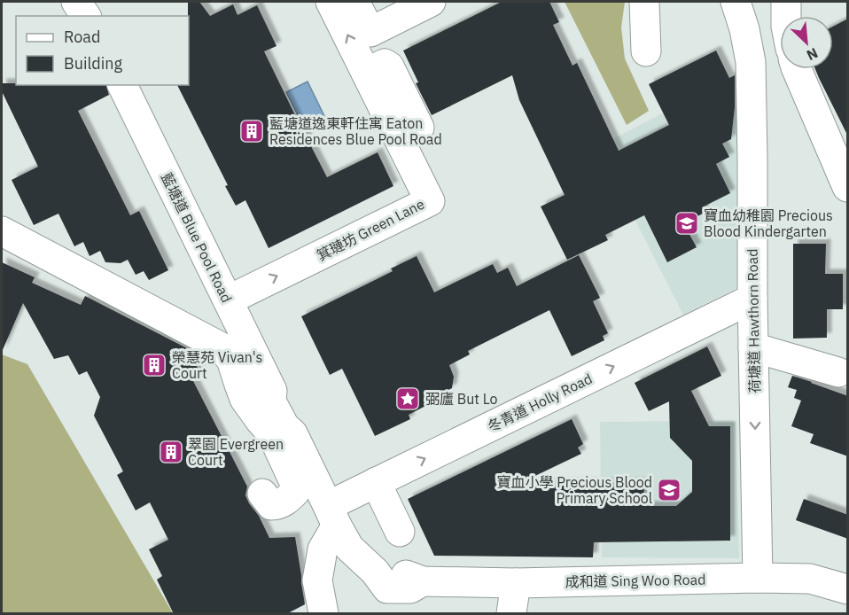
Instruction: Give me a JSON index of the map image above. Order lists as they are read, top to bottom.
{
  "streets": {
    "street": [
      "箕璉坊 Green Lane",
      "藍塘道 Blue Pool Road",
      "荷塘道 Hawthorn Road",
      "冬青道 Holly Road",
      "成和道 Sing Woo Road"
    ]
  },
  "crossings": [
    ["箕璉坊 Green Lane", "藍塘道 Blue Pool Road"],
    ["藍塘道 Blue Pool Road", "冬青道 Holly Road"],
    ["藍塘道 Blue Pool Road", "成和道 Sing Woo Road"],
    ["荷塘道 Hawthorn Road", "冬青道 Holly Road"],
    ["荷塘道 Hawthorn Road", "成和道 Sing Woo Road"],
    ["冬青道 Holly Road", "成和道 Sing Woo Road"]
  ],
  "one_way": ["荷塘道 Hawthorn Road", "冬青道 Holly Road"],
  "places": {
    "building": ["藍塘道逸東軒住寓 Eaton Residences Blue Pool Road", "榮慧苑 Vivan's Court", "翠園 Evergreen Court"],
    "school or university": ["寶血幼稚園 Precious Blood Kindergarten", "寶血小學 Precious Blood Primary School"],
    "place": ["弼廬 But Lo"]
  },
  "legend": ["Road", "Building"],
  "north": "bottom right"
}
